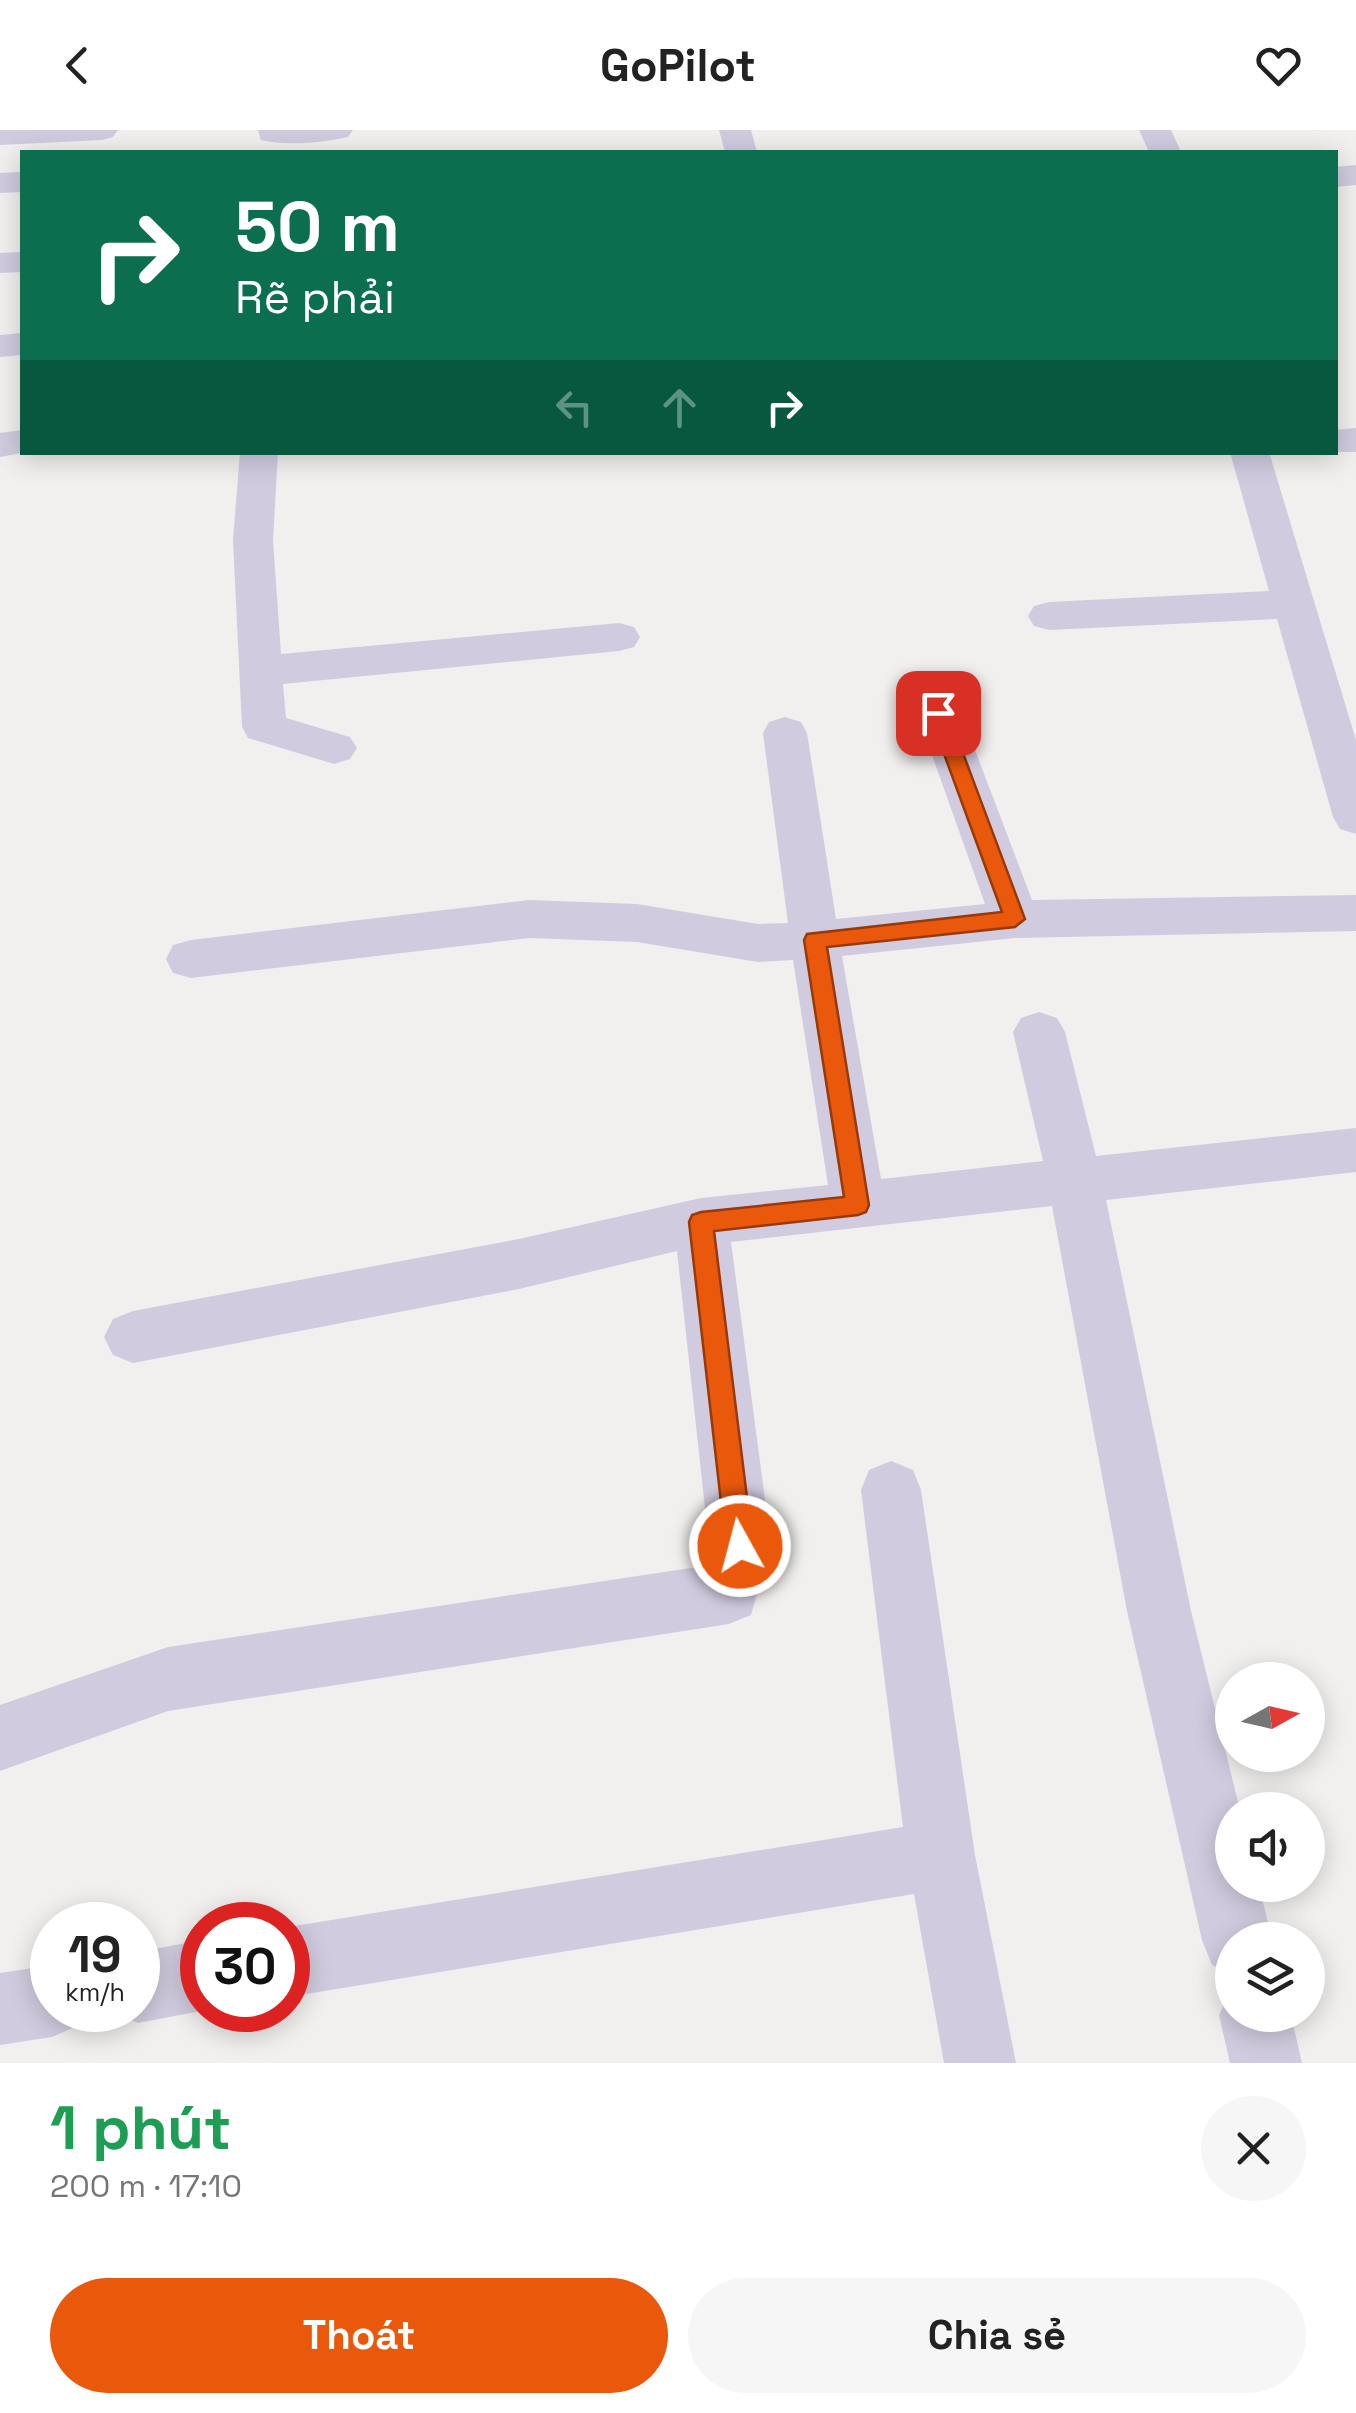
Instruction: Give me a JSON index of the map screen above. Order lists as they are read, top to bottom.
{
  "north": "right",
  "page": {
    "header": "GoPilot",
    "turn": ["50 m", "Rẽ phải"],
    "speed": "19 km/h",
    "limit": "30",
    "heading": ["1 phút", "200 m · 17:10"],
    "buttons": ["Thoát", "Chia sẻ"]
  }
}
